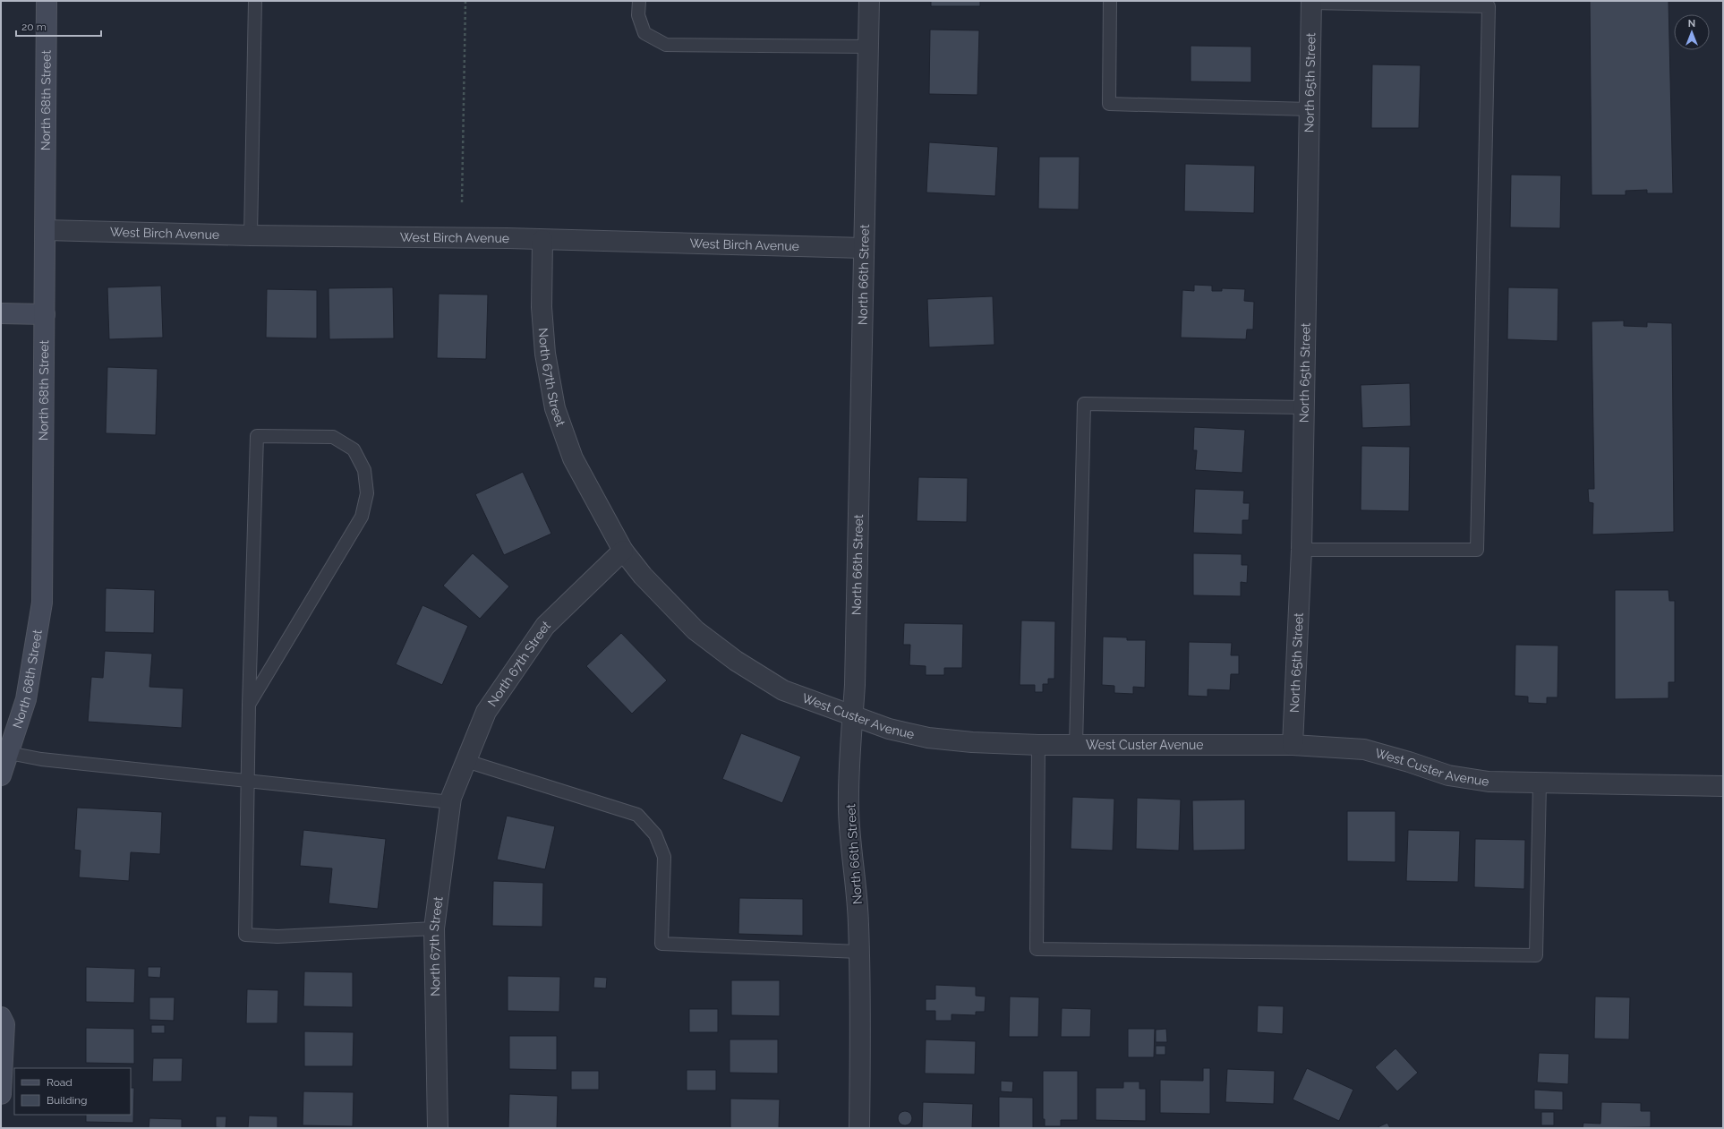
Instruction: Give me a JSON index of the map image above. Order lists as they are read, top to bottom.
{
  "streets": {
    "street": [
      "North 65th Street",
      "North 68th Street",
      "West Birch Avenue",
      "North 66th Street",
      "North 67th Street",
      "West Custer Avenue"
    ]
  },
  "crossings": [
    ["North 65th Street", "West Custer Avenue"],
    ["North 68th Street", "West Birch Avenue"],
    ["West Birch Avenue", "North 66th Street"],
    ["West Birch Avenue", "North 67th Street"],
    ["North 66th Street", "West Custer Avenue"],
    ["North 67th Street", "West Custer Avenue"]
  ],
  "legend": ["Road", "Building"],
  "scale_bar": "20 m",
  "north": "top"
}
